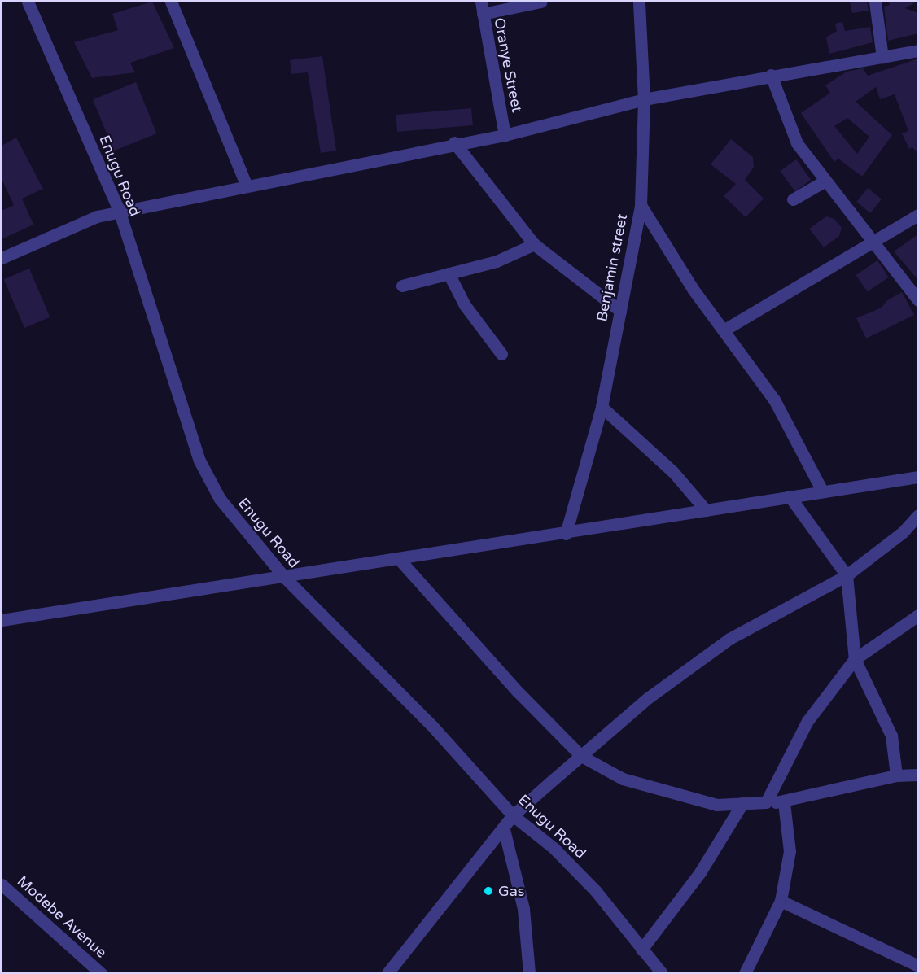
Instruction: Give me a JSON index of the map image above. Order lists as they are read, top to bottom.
{
  "streets": {
    "street": [
      "Oranye Street",
      "Enugu Road",
      "Benjamin street",
      "Modebe Avenue"
    ]
  },
  "places": ["Gas"]
}
